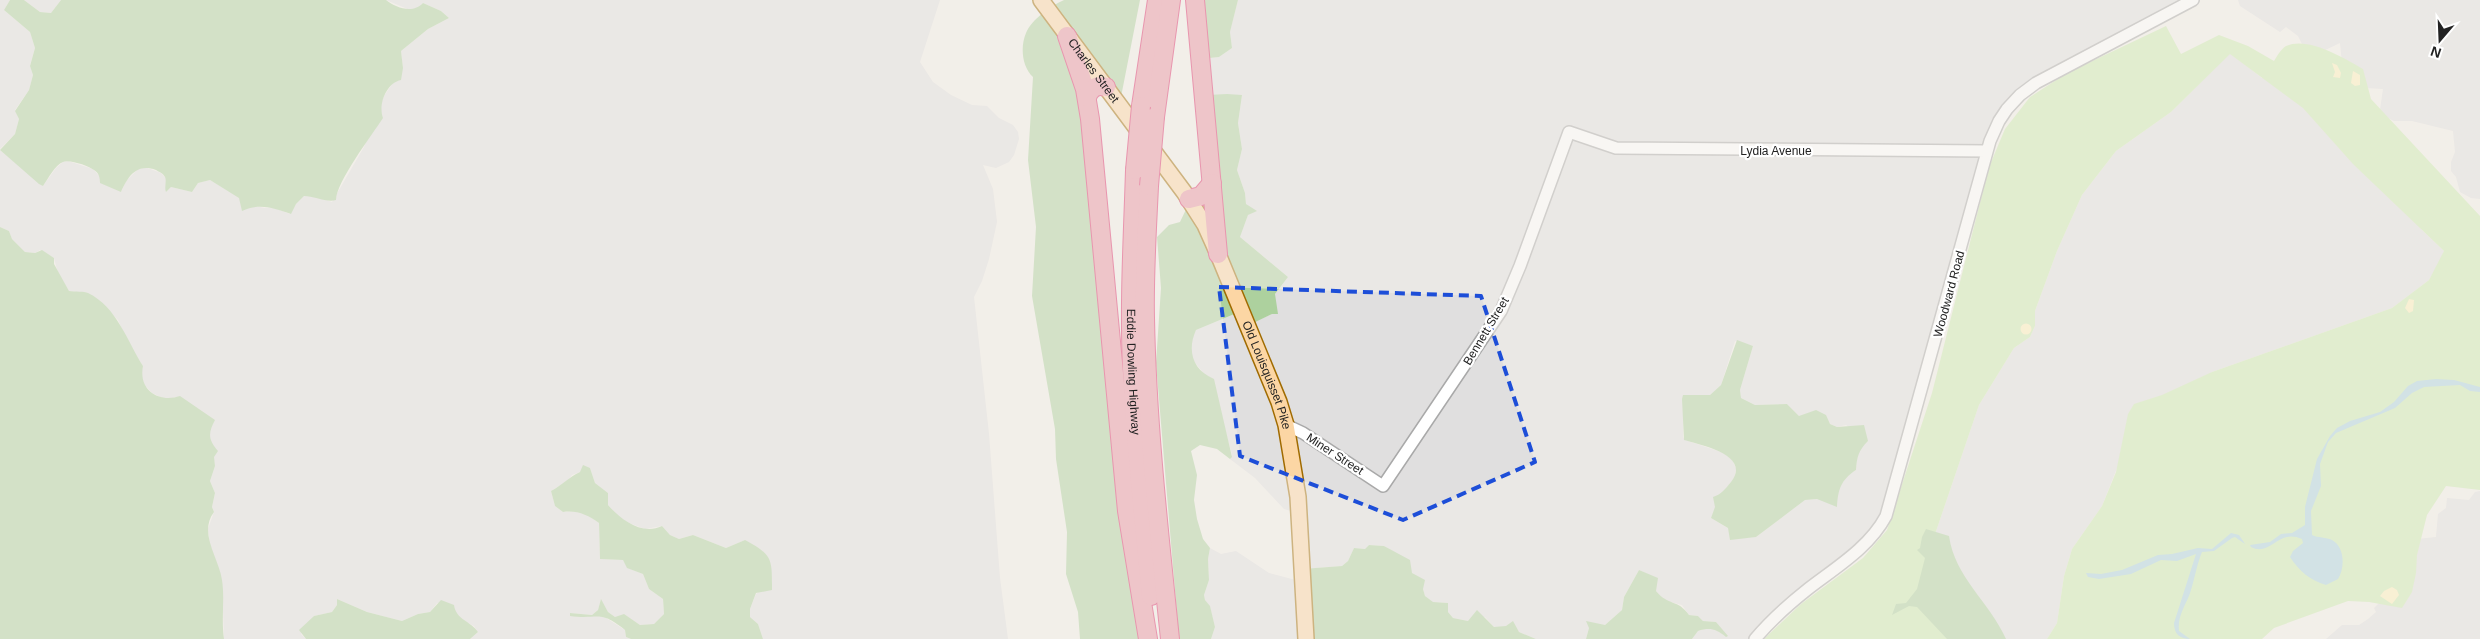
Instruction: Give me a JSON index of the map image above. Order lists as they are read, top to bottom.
{
  "streets": {
    "highway": ["Eddie Dowling Highway"],
    "main road": ["Charles Street", "Old Louisquisset Pike"],
    "street": [
      "Lydia Avenue",
      "Woodward Road",
      "Bennett Street",
      "Miner Street"
    ]
  },
  "crossings": [
    ["Charles Street", "Old Louisquisset Pike"],
    ["Lydia Avenue", "Woodward Road"],
    ["Lydia Avenue", "Bennett Street"],
    ["Bennett Street", "Miner Street"],
    ["Old Louisquisset Pike", "Miner Street"]
  ],
  "north": "bottom"
}
